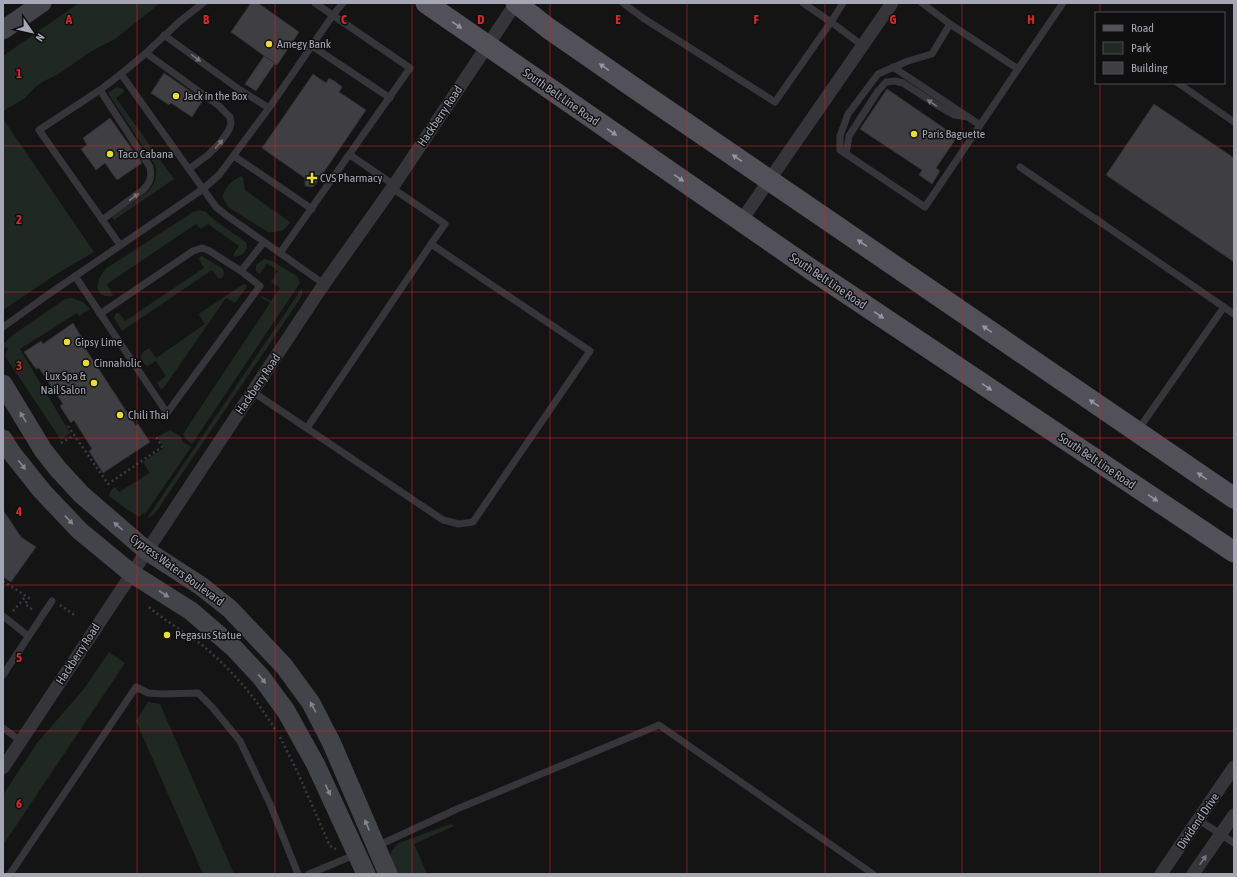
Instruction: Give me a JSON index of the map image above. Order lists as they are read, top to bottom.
{
  "streets": {
    "main road": ["South Belt Line Road"],
    "street": ["Hackberry Road", "Cypress Waters Boulevard", "Dividend Drive"]
  },
  "crossings": [
    ["South Belt Line Road", "Hackberry Road"],
    ["Hackberry Road", "Cypress Waters Boulevard"]
  ],
  "places": {
    "other": [
      "Amegy Bank",
      "Jack in the Box",
      "Paris Baguette",
      "Taco Cabana",
      "Gipsy Lime",
      "Cinnaholic",
      "Lux Spa & Nail Salon",
      "Chili Thai",
      "Pegasus Statue"
    ],
    "health": ["CVS Pharmacy"]
  },
  "legend": ["Road", "Park", "Building"],
  "north": "bottom right",
  "grid": {
    "columns": [
      "A",
      "B",
      "C",
      "D",
      "E",
      "F",
      "G",
      "H"
    ],
    "rows": [
      "1",
      "2",
      "3",
      "4",
      "5",
      "6"
    ]
  }
}
